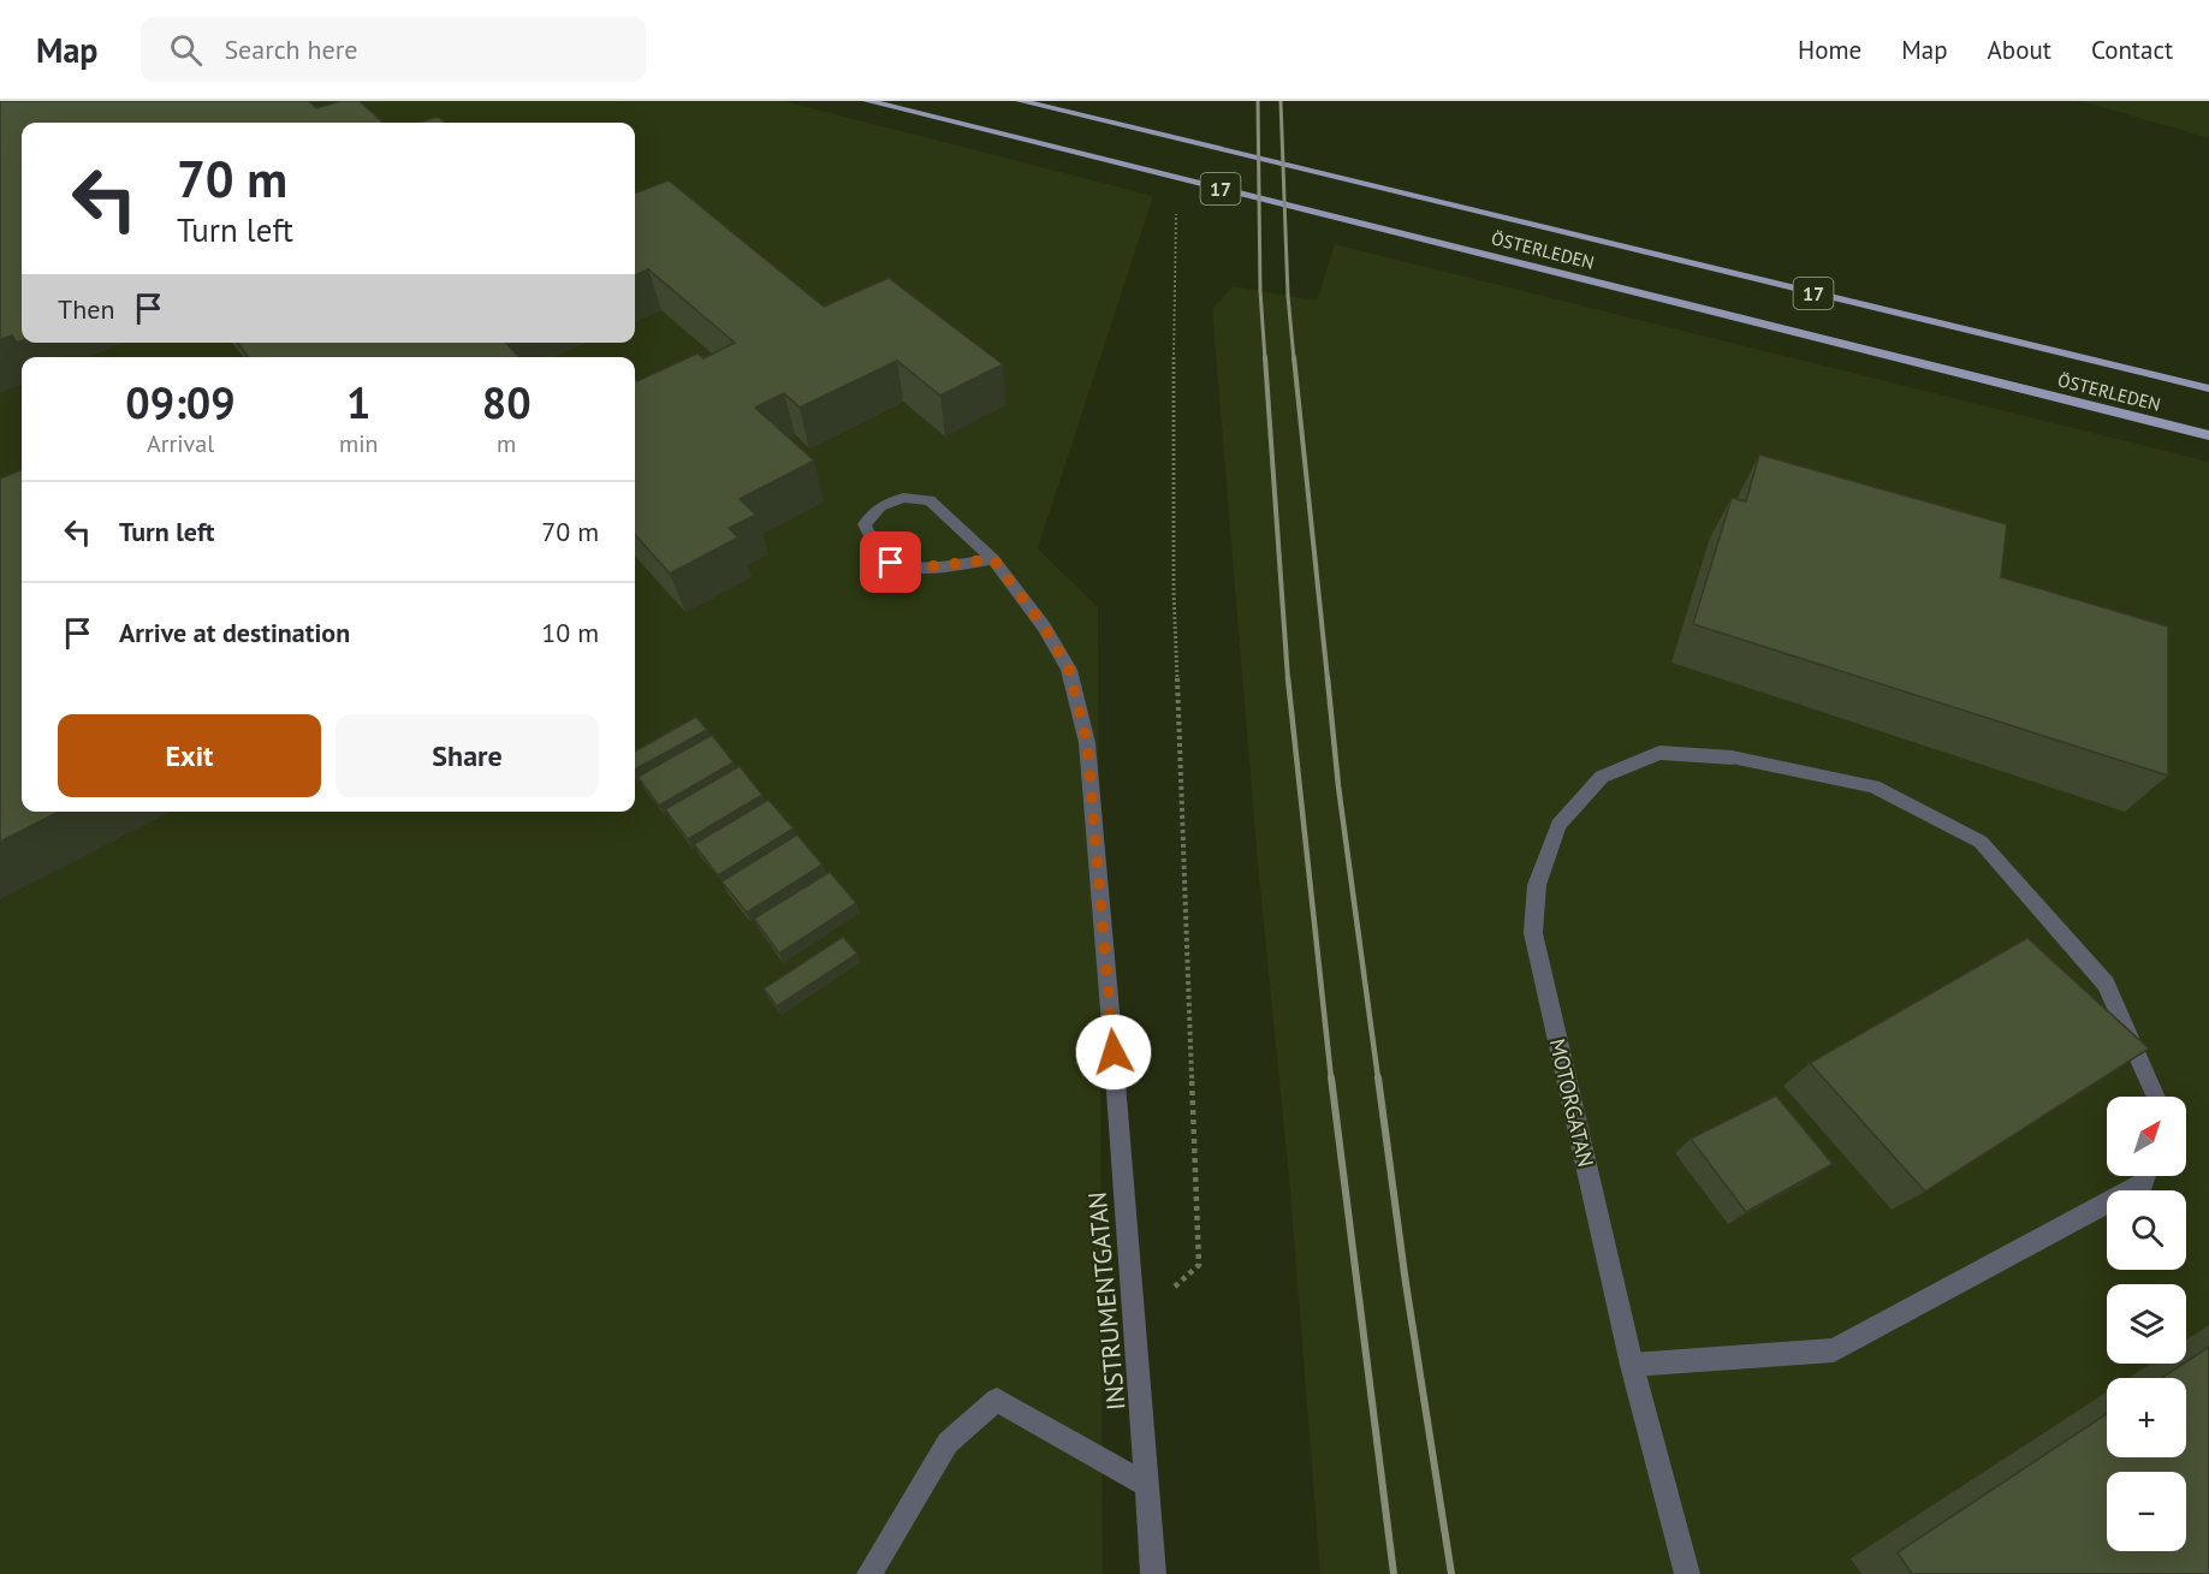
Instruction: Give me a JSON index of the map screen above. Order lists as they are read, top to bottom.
{
  "streets": {
    "main road": ["17", "ÖSTERLEDEN"],
    "street": ["MOTORGATAN", "INSTRUMENTGATAN"]
  },
  "north": "top right",
  "page": {
    "header": "Map",
    "search": "Search here",
    "nav": [
      "Home",
      "Map",
      "About",
      "Contact"
    ],
    "turn": ["70 m", "Turn left"],
    "then": "Then",
    "eta": [
      "09:09",
      "Arrival",
      "1",
      "min",
      "80",
      "m"
    ],
    "list": [
      {
        "name": "Turn left",
        "value": "70 m"
      },
      {
        "name": "Arrive at destination",
        "value": "10 m"
      }
    ],
    "buttons": ["Exit", "Share"],
    "map_buttons": ["+", "−"]
  }
}
